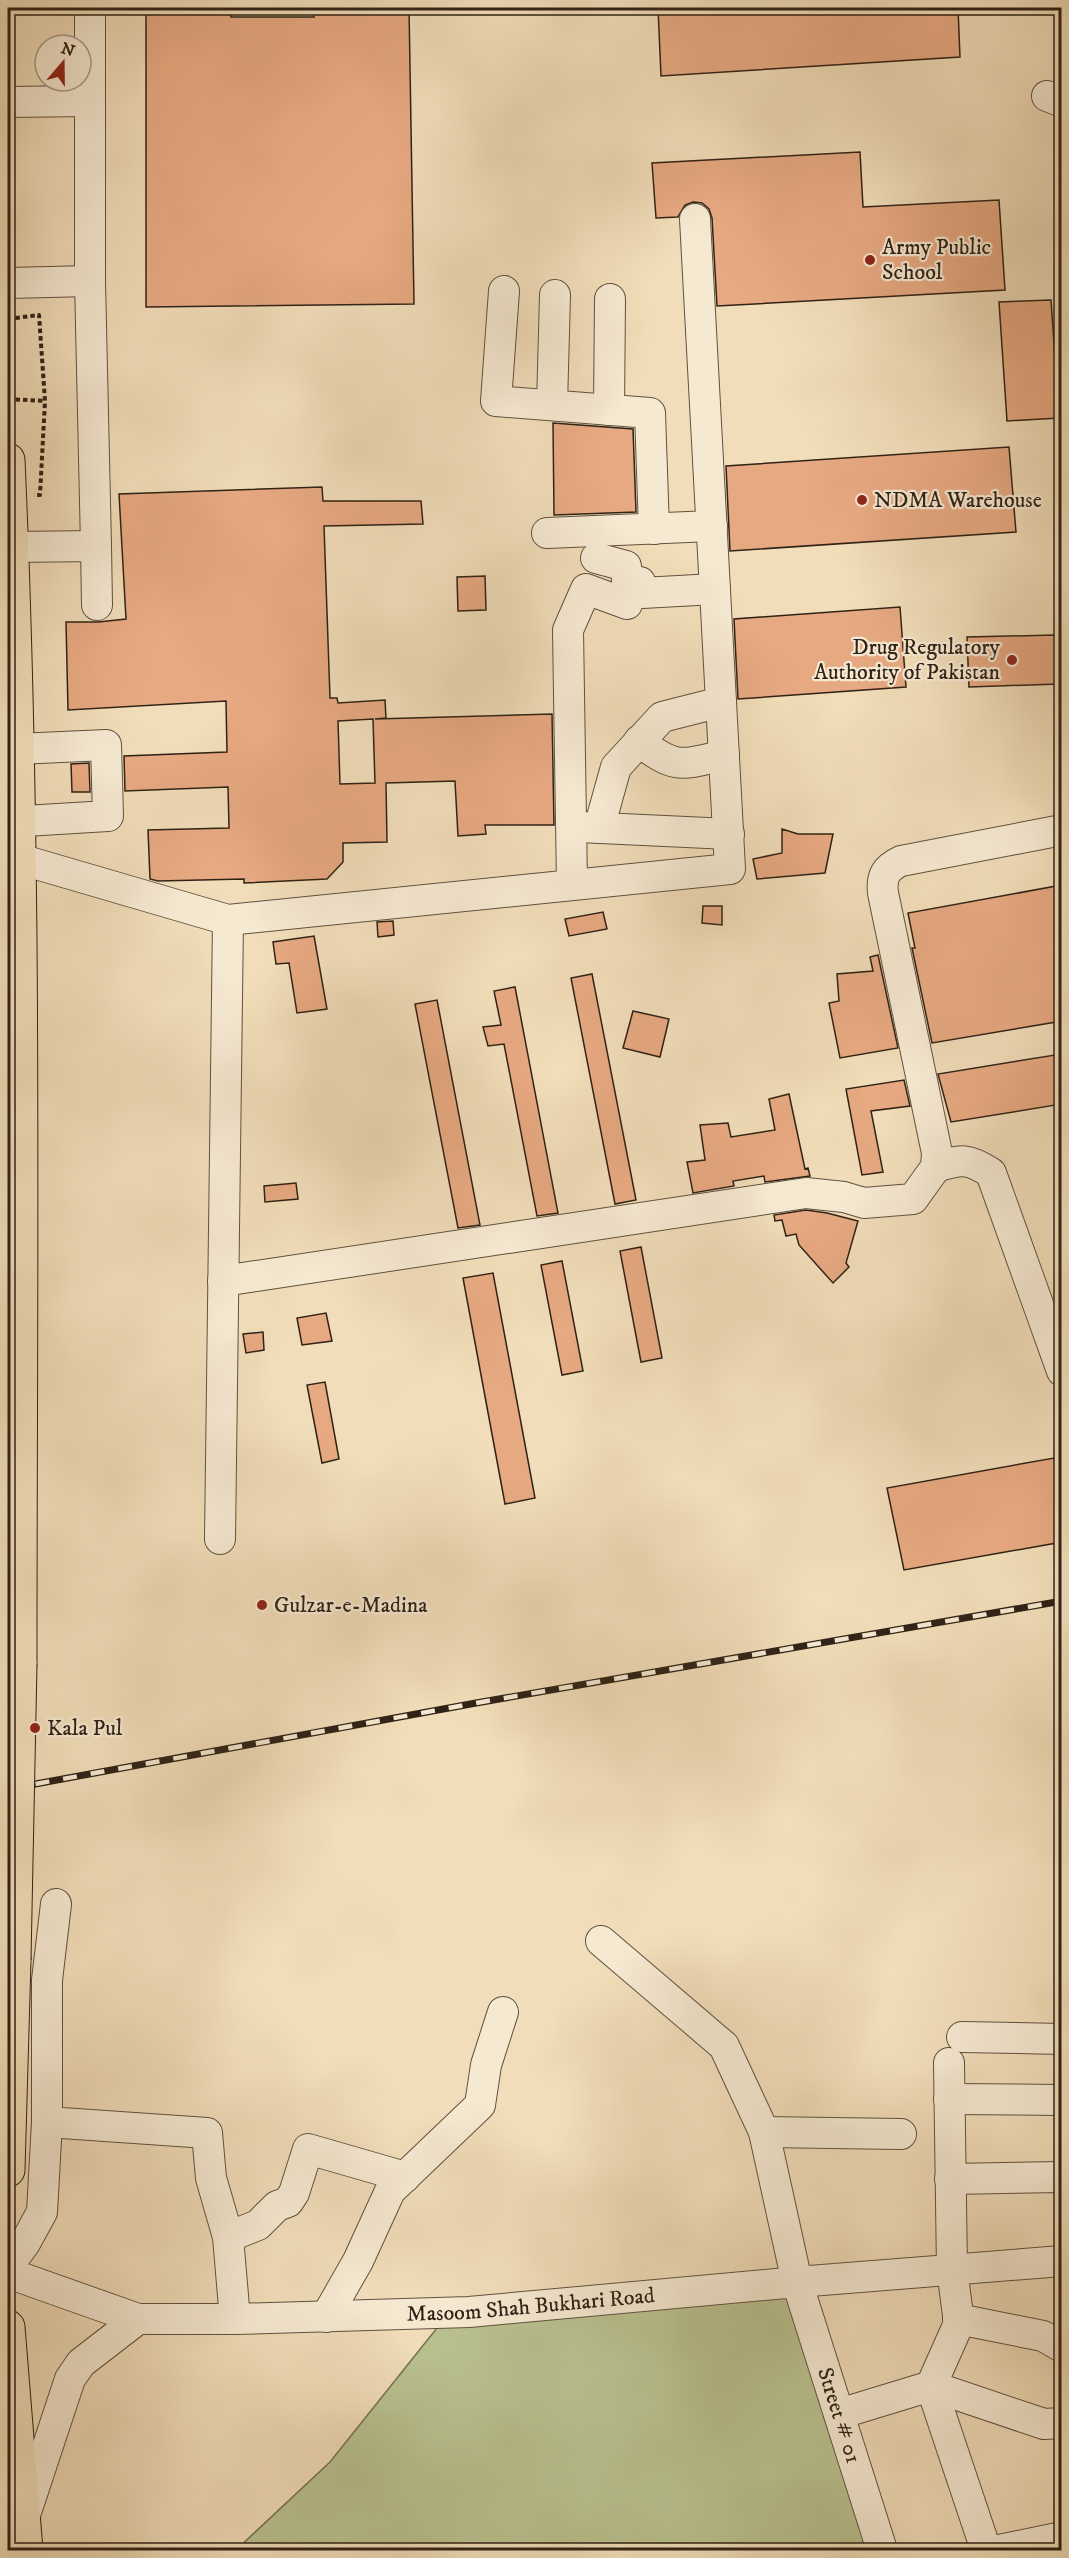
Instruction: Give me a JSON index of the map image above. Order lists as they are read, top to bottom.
{
  "streets": {
    "street": ["Masoom Shah Bukhari Road", "Street # 01"]
  },
  "crossings": [
    ["Masoom Shah Bukhari Road", "Street # 01"]
  ],
  "places": [
    "Army Public School",
    "NDMA Warehouse",
    "Drug Regulatory Authority of Pakistan",
    "Gulzar-e-Madina",
    "Kala Pul"
  ],
  "north": "top"
}
